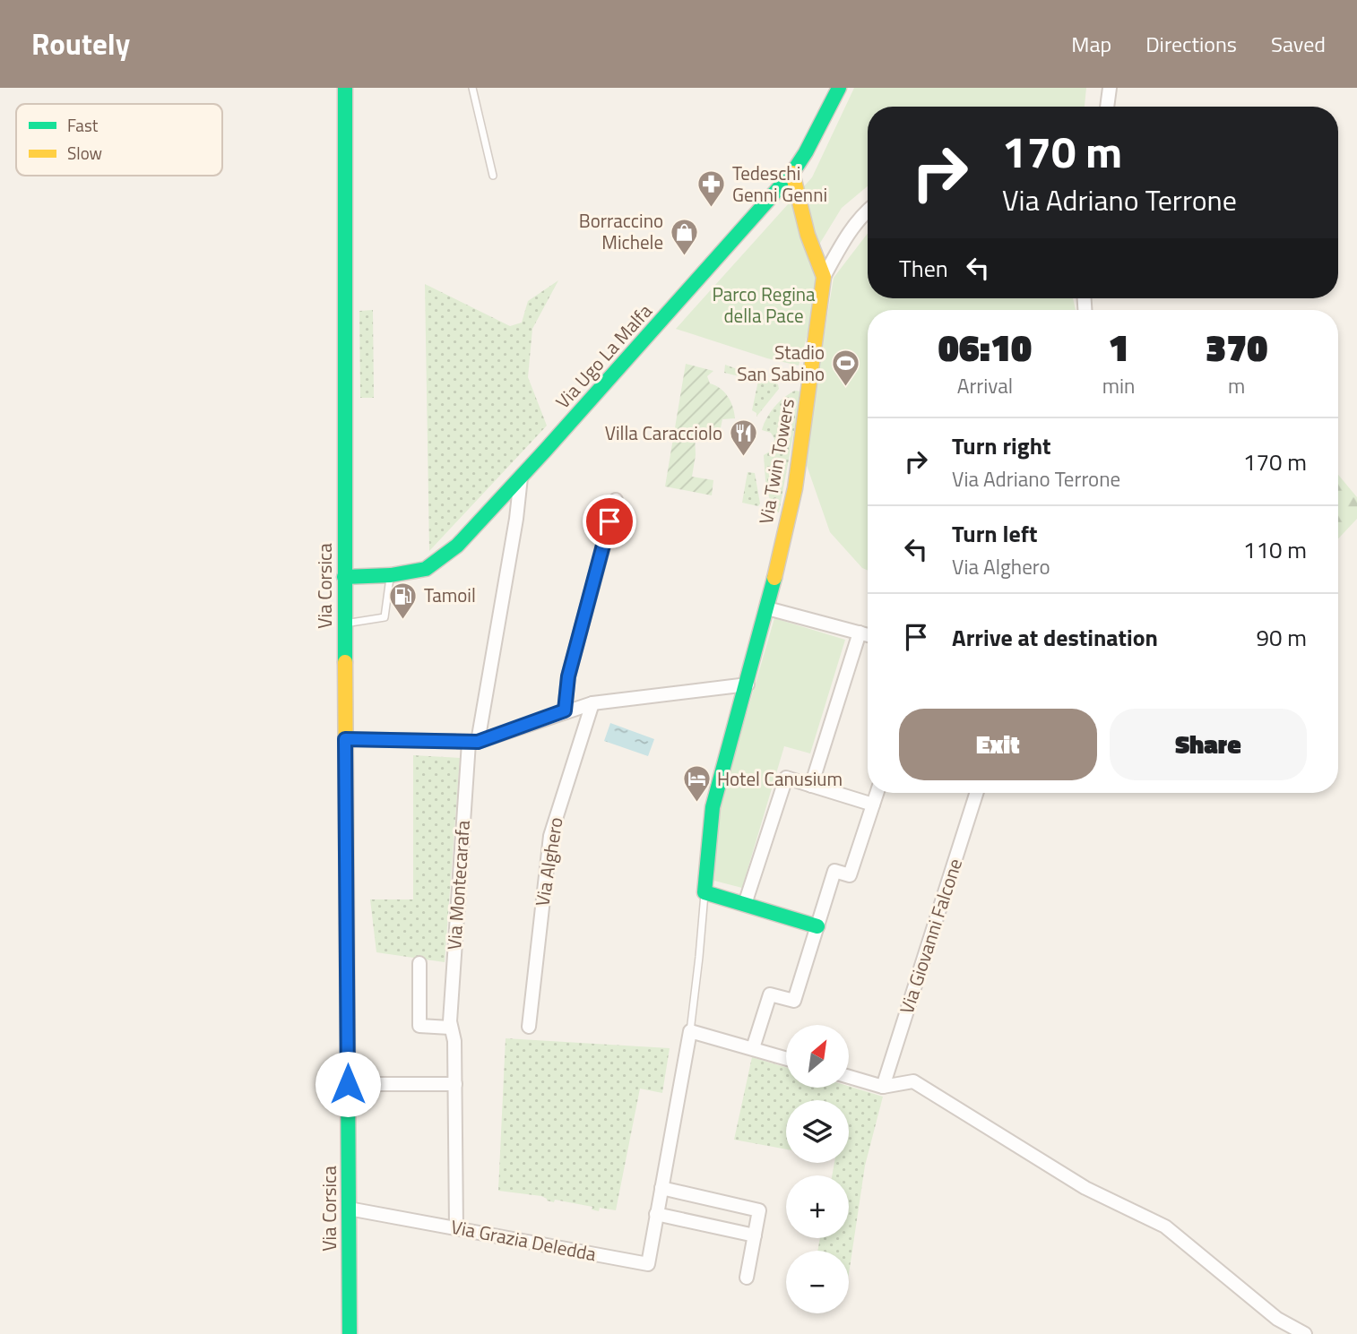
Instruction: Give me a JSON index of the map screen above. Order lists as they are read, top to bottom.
{
  "streets": {
    "street": [
      "Via Ugo La Malfa",
      "Via Twin Towers",
      "Via Corsica",
      "Via Alghero",
      "Via Montecarafa",
      "Via Giovanni Falcone",
      "Via Grazia Deledda"
    ]
  },
  "crossings": [
    ["Via Ugo La Malfa", "Via Twin Towers"],
    ["Via Ugo La Malfa", "Via Corsica"],
    ["Via Ugo La Malfa", "Via Montecarafa"],
    ["Via Corsica", "Via Grazia Deledda"],
    ["Via Montecarafa", "Via Grazia Deledda"]
  ],
  "parks": ["Parco Regina della Pace"],
  "places": {
    "pharmacy": ["Tedeschi Genni Genni"],
    "shop": ["Borraccino Michele"],
    "sports": ["Stadio San Sabino"],
    "restaurant": ["Villa Caracciolo"],
    "fuel station": ["Tamoil"],
    "hotel": ["Hotel Canusium"]
  },
  "legend": ["Fast", "Slow"],
  "north": "top right",
  "page": {
    "header": "Routely",
    "nav": ["Map", "Directions", "Saved"],
    "turn": ["170 m", "Via Adriano Terrone"],
    "then": "Then",
    "eta": [
      "06:10",
      "Arrival",
      "1",
      "min",
      "370",
      "m"
    ],
    "list": [
      {
        "name": "Turn right",
        "note": "Via Adriano Terrone",
        "value": "170 m"
      },
      {
        "name": "Turn left",
        "note": "Via Alghero",
        "value": "110 m"
      },
      {
        "name": "Arrive at destination",
        "value": "90 m"
      }
    ],
    "buttons": ["Exit", "Share"],
    "map_buttons": ["+", "−"]
  }
}
